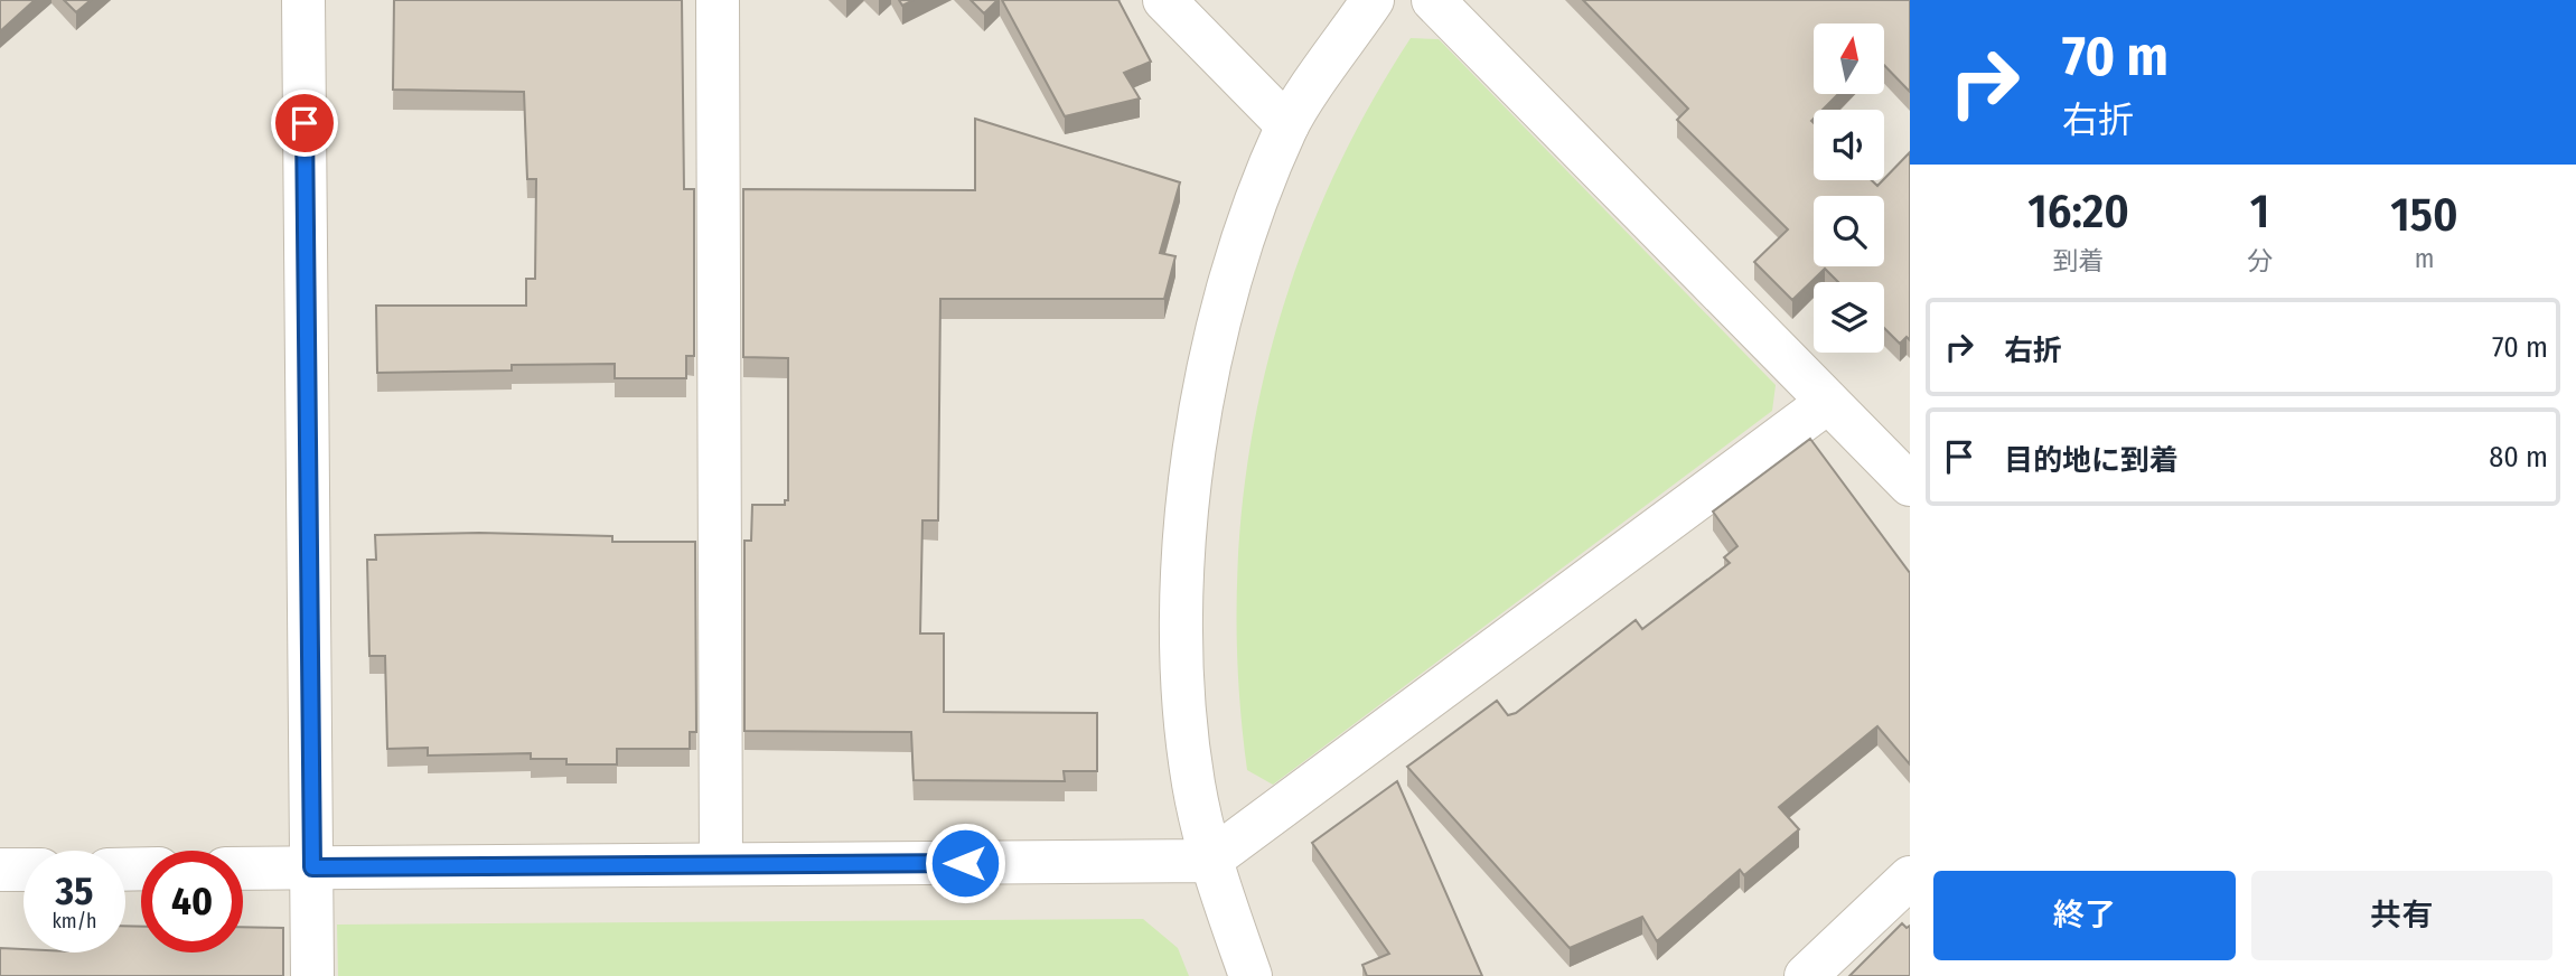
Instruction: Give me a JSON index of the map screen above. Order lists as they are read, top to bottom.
{
  "north": "top",
  "page": {
    "turn": ["70 m", "右折"],
    "eta": [
      "16:20",
      "到着",
      "1",
      "分",
      "150",
      "m"
    ],
    "list": [
      {
        "name": "右折",
        "value": "70 m"
      },
      {
        "name": "目的地に到着",
        "value": "80 m"
      }
    ],
    "speed": "35 km/h",
    "limit": "40",
    "buttons": ["終了", "共有"]
  }
}
